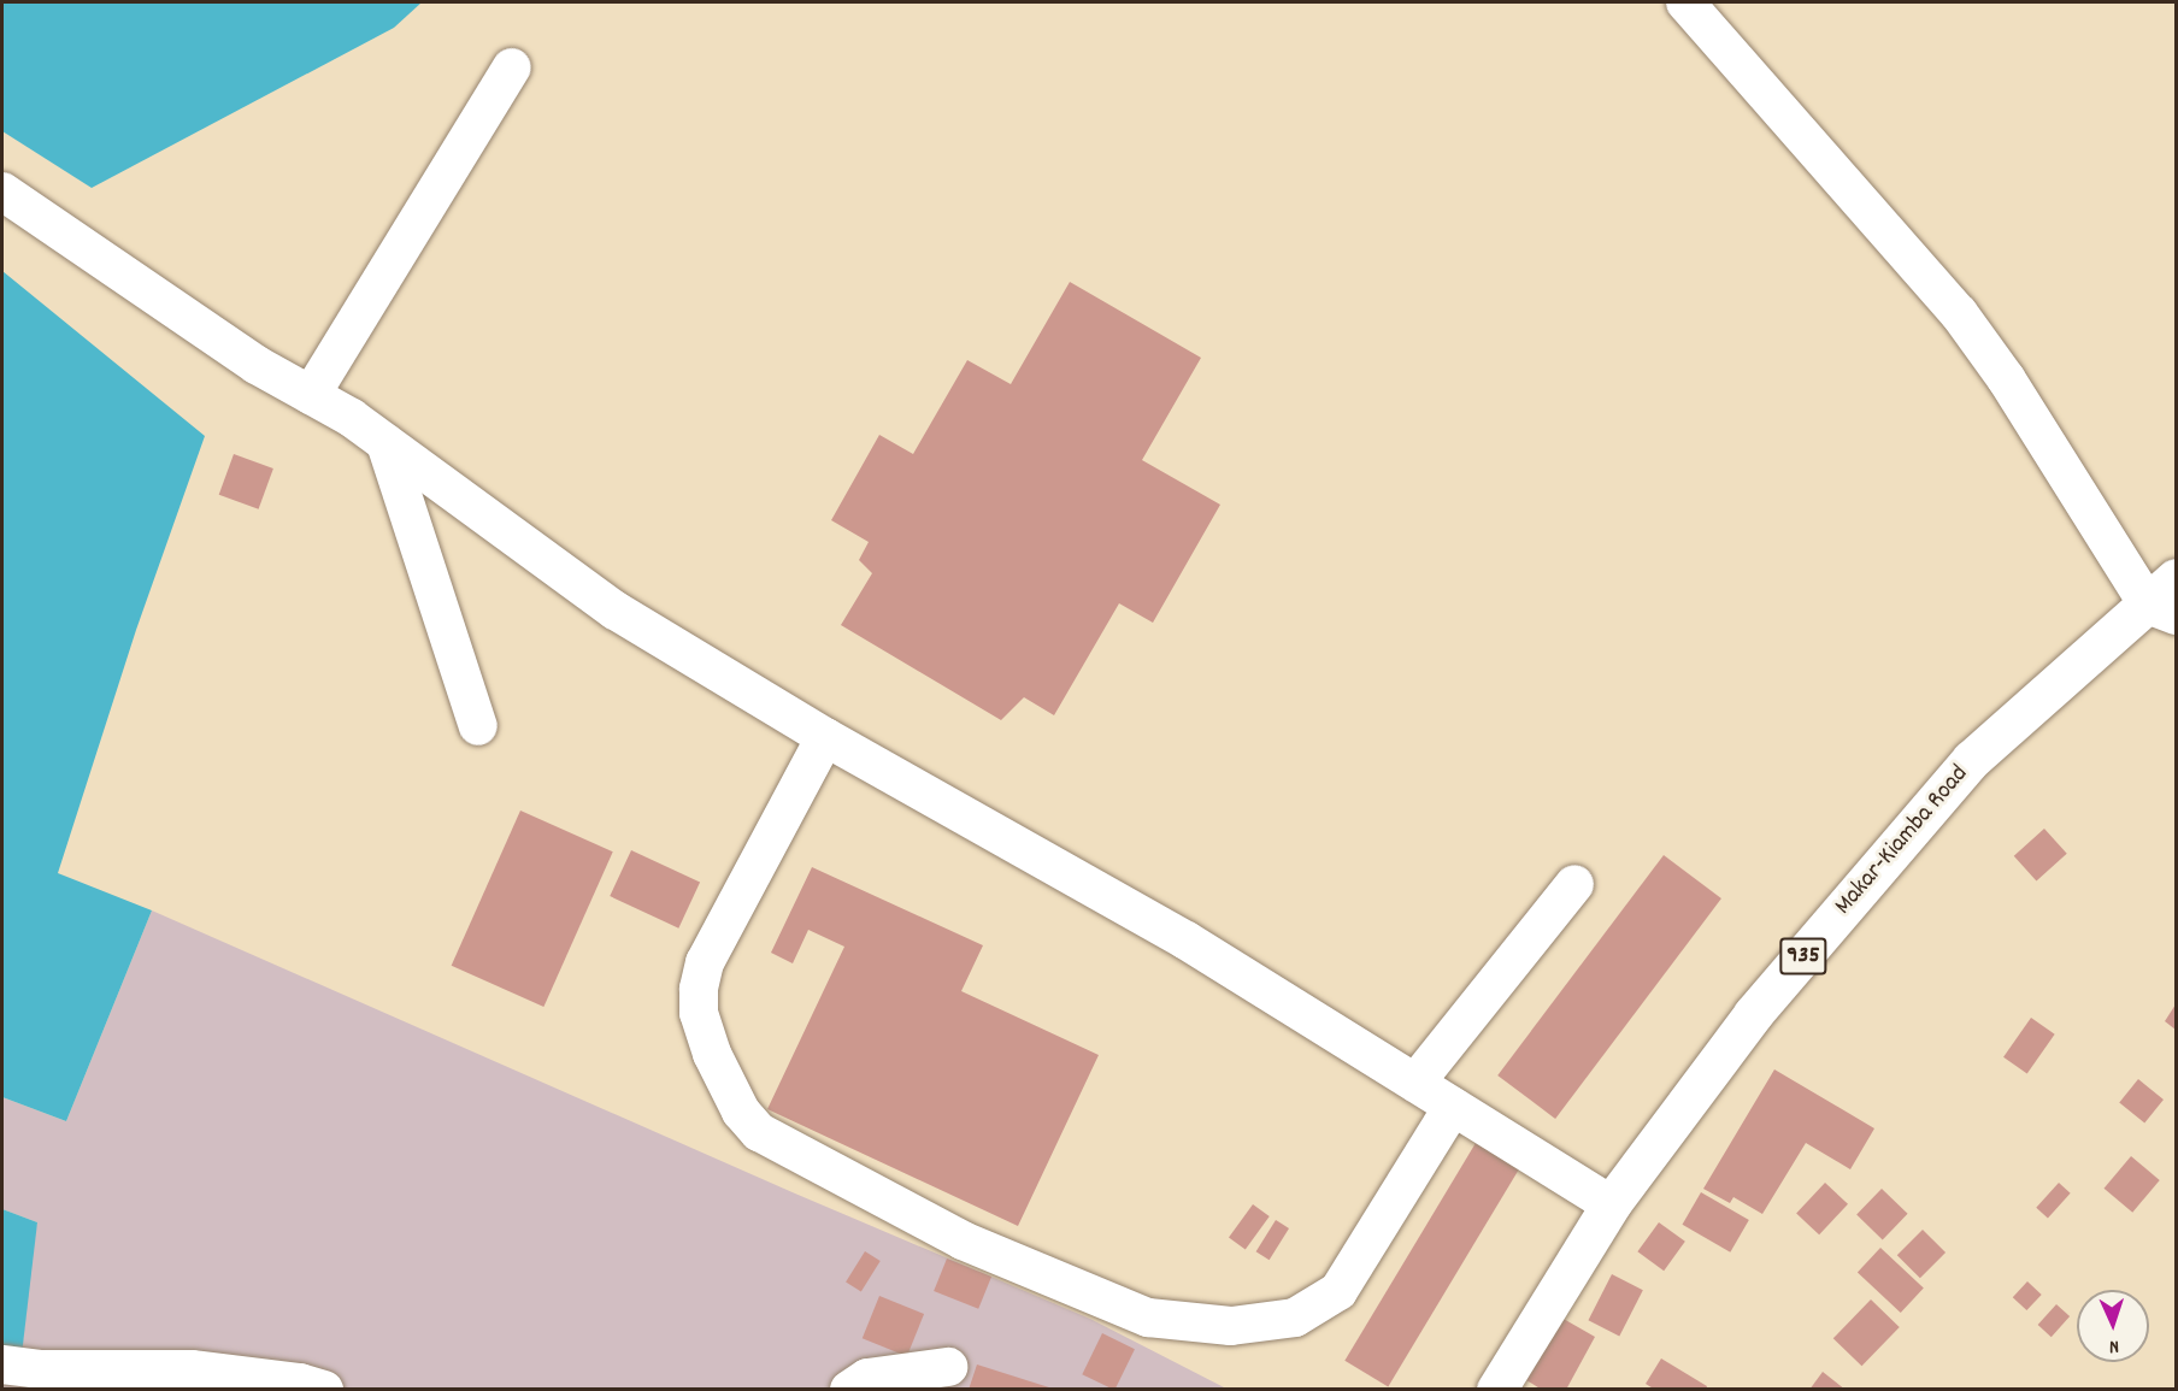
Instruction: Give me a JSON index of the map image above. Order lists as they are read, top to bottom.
{
  "streets": {
    "main road": ["Makar-Kiamba Road", "935"]
  },
  "north": "bottom"
}
